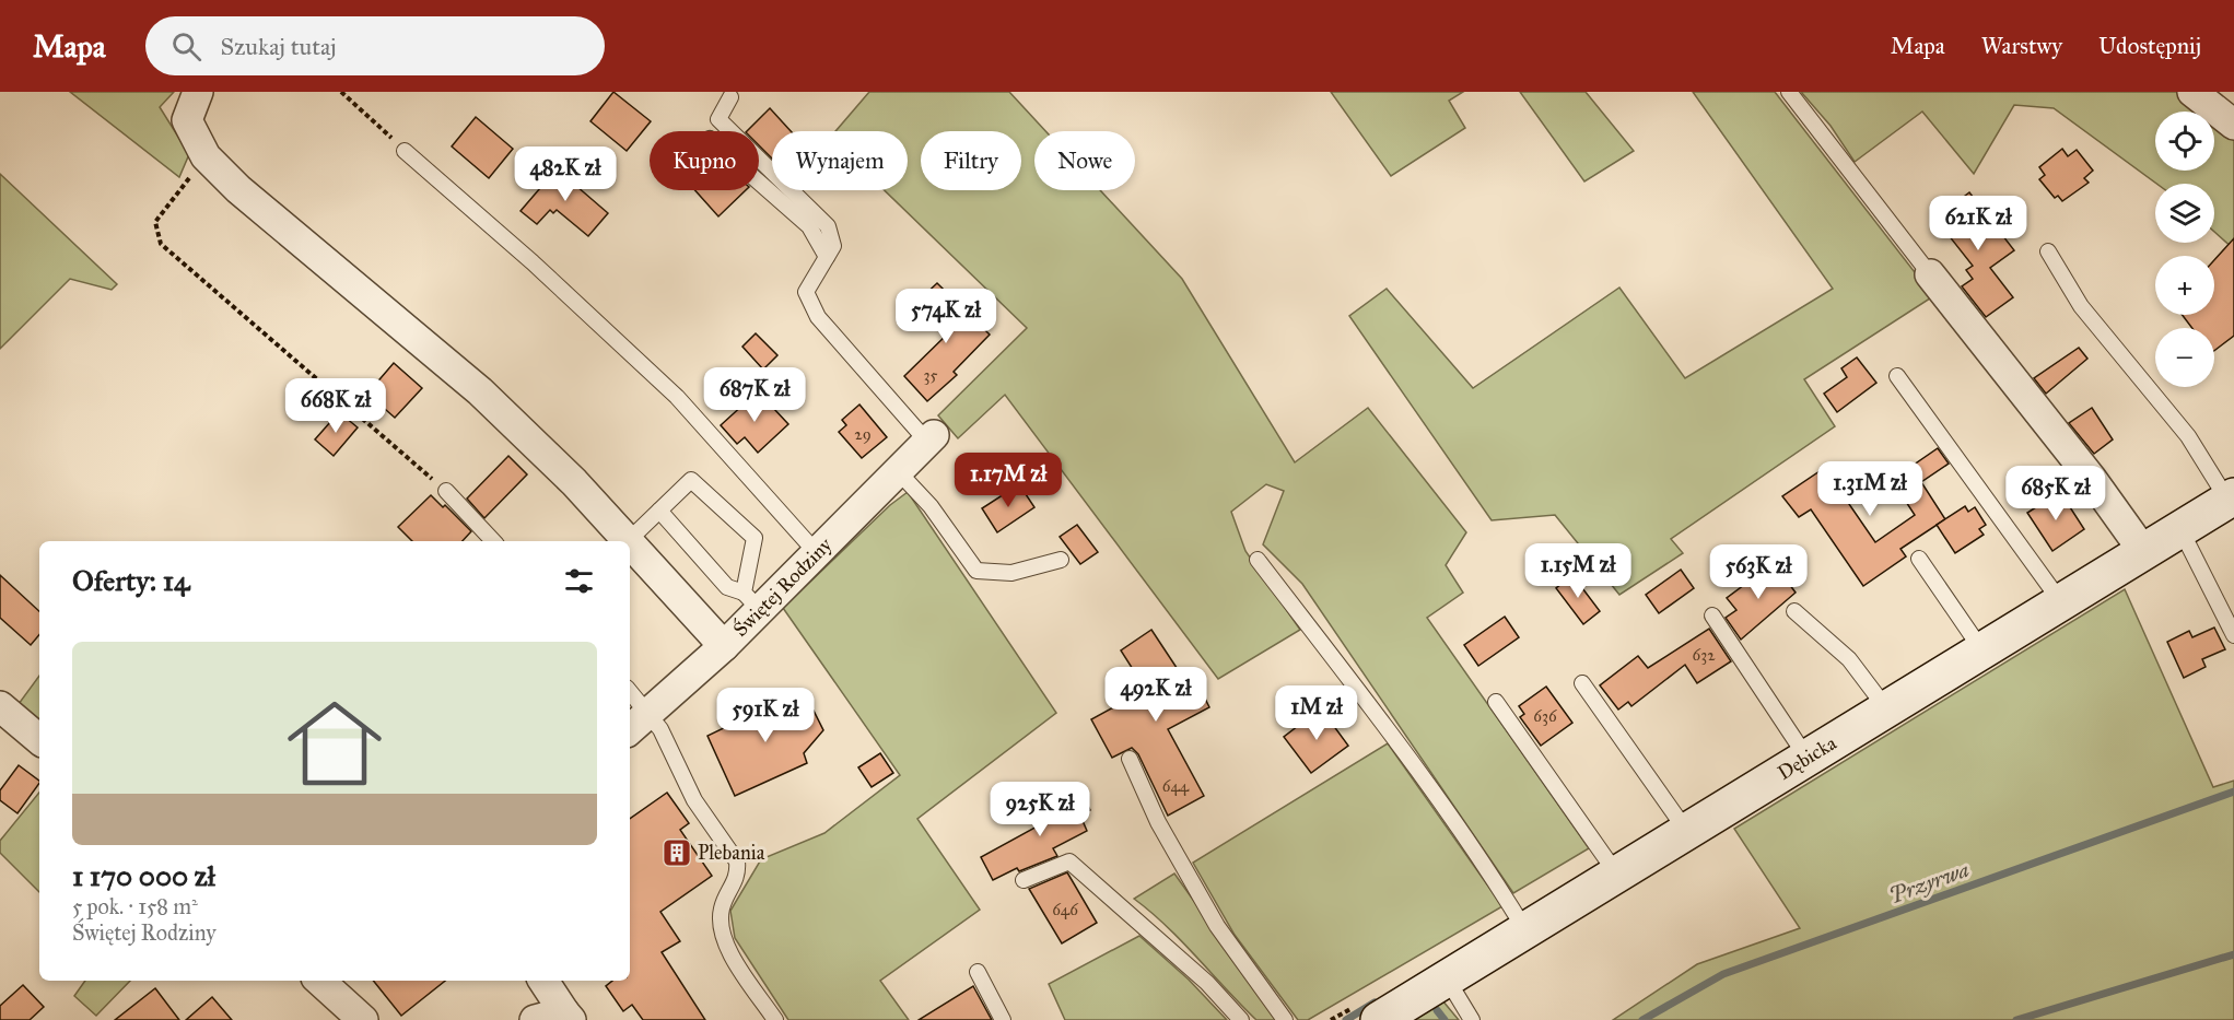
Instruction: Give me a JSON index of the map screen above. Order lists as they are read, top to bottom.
{
  "streets": {
    "street": ["Świętej Rodziny", "Dębicka"]
  },
  "water": ["Przyrwa"],
  "places": {
    "building": ["Plebania"]
  },
  "house_numbers": [
    "35",
    "29",
    "632",
    "636",
    "644",
    "646"
  ],
  "page": {
    "header": "Mapa",
    "search": "Szukaj tutaj",
    "nav": ["Mapa", "Warstwy", "Udostępnij"],
    "map_buttons": ["+", "−"],
    "chip": [
      "Kupno",
      "Wynajem",
      "Filtry",
      "Nowe"
    ],
    "price": [
      "482K zł",
      "621K zł",
      "574K zł",
      "687K zł",
      "668K zł",
      "1.17M zł",
      "1.31M zł",
      "685K zł",
      "1.15M zł",
      "563K zł",
      "492K zł",
      "1M zł",
      "591K zł",
      "925K zł"
    ],
    "heading": "Oferty: 14",
    "list": [
      {
        "name": "1 170 000 zł",
        "note": "5 pok. · 158 m² · Świętej Rodziny"
      }
    ]
  }
}
